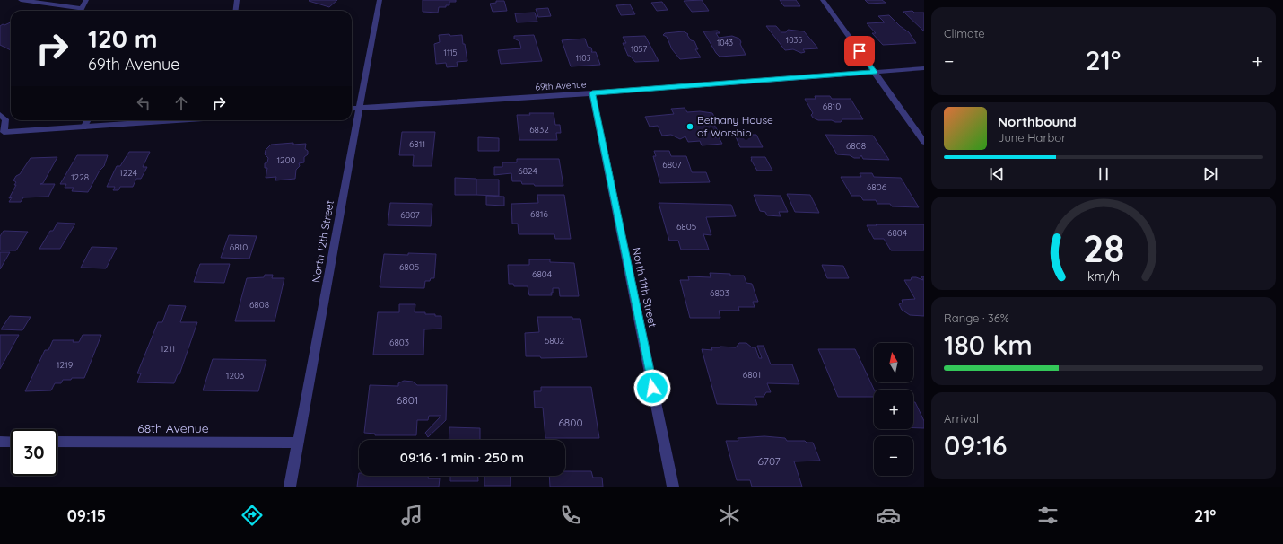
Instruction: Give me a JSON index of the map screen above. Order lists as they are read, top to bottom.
{
  "streets": {
    "street": [
      "69th Avenue",
      "North 12th Street",
      "North 11th Street",
      "68th Avenue"
    ]
  },
  "crossings": [
    ["69th Avenue", "North 12th Street"],
    ["69th Avenue", "North 11th Street"],
    ["North 12th Street", "68th Avenue"]
  ],
  "places": ["Bethany House of Worship"],
  "house_numbers": [
    "1035",
    "1043",
    "1057",
    "1115",
    "1103",
    "6810",
    "6832",
    "6811",
    "6808",
    "1200",
    "6807",
    "6824",
    "1224",
    "1228",
    "6806",
    "6816",
    "6807",
    "6805",
    "6804",
    "6810",
    "6805",
    "6804",
    "6803",
    "6808",
    "6802",
    "6803",
    "1211",
    "1219",
    "6801",
    "1203",
    "6801",
    "6800",
    "6707"
  ],
  "north": "top",
  "page": {
    "tile": [
      "Climate",
      ["Range · 36%", "180 km"],
      ["Arrival", "09:16"]
    ],
    "turn": ["120 m", "69th Avenue"],
    "heat": ["−", "21°", "+"],
    "song": ["Northbound", "June Harbor"],
    "map_buttons": ["+", "−"],
    "limit": "30",
    "trip": "09:16 · 1 min · 250 m",
    "tabs": ["09:15", "21°"],
    "gauge": ["28", "km/h"]
  }
}
